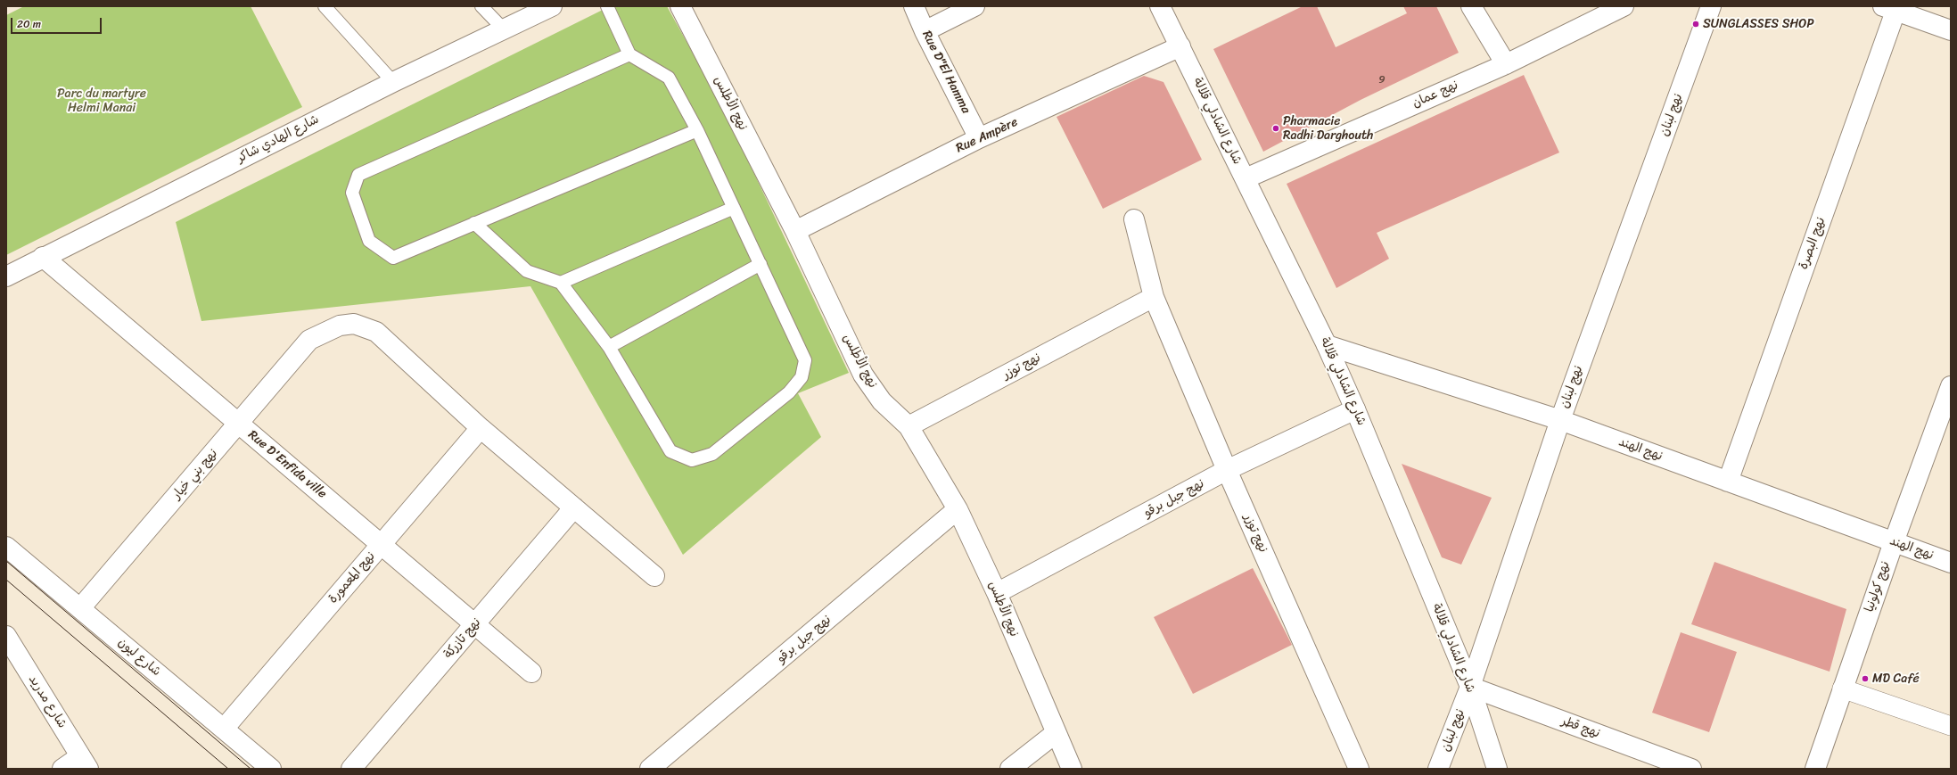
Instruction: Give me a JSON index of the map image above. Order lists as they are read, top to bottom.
{
  "streets": {
    "street": [
      "Rue D\"El Hamma",
      "نهج عمان",
      "نهج الأطلس",
      "نهج لبنان",
      "شارع الشادلي قلالة",
      "Rue Ampère",
      "شارع الهادي شاكر",
      "نهج البصرة",
      "نهج توزر",
      "نهج الهند",
      "Rue D'Enfida ville",
      "نهج بني خيار",
      "نهج جبل برقو",
      "نهج المعمورة",
      "نهج كولونيا",
      "نهج تازركة",
      "شارع ليون",
      "شارع مدريد",
      "نهج قطر"
    ]
  },
  "crossings": [
    ["Rue D\"El Hamma", "Rue Ampère"],
    ["نهج عمان", "شارع الشادلي قلالة"],
    ["نهج الأطلس", "Rue Ampère"],
    ["نهج الأطلس", "نهج توزر"],
    ["نهج الأطلس", "نهج جبل برقو"],
    ["نهج لبنان", "شارع الشادلي قلالة"],
    ["نهج لبنان", "نهج الهند"],
    ["نهج لبنان", "نهج قطر"],
    ["شارع الشادلي قلالة", "Rue Ampère"],
    ["شارع الشادلي قلالة", "نهج الهند"],
    ["شارع الشادلي قلالة", "نهج جبل برقو"],
    ["شارع الشادلي قلالة", "نهج قطر"],
    ["شارع الهادي شاكر", "Rue D'Enfida ville"],
    ["نهج البصرة", "نهج الهند"],
    ["نهج توزر", "نهج جبل برقو"],
    ["نهج الهند", "نهج كولونيا"],
    ["Rue D'Enfida ville", "نهج بني خيار"],
    ["Rue D'Enfida ville", "نهج المعمورة"],
    ["Rue D'Enfida ville", "نهج تازركة"],
    ["نهج بني خيار", "نهج المعمورة"],
    ["نهج بني خيار", "شارع ليون"],
    ["نهج المعمورة", "شارع ليون"]
  ],
  "parks": ["Parc du martyre Helmi Manai"],
  "places": ["SUNGLASSES SHOP", "Pharmacie Radhi Darghouth", "MD Café"],
  "house_numbers": ["9"],
  "scale_bar": "20 m"
}
